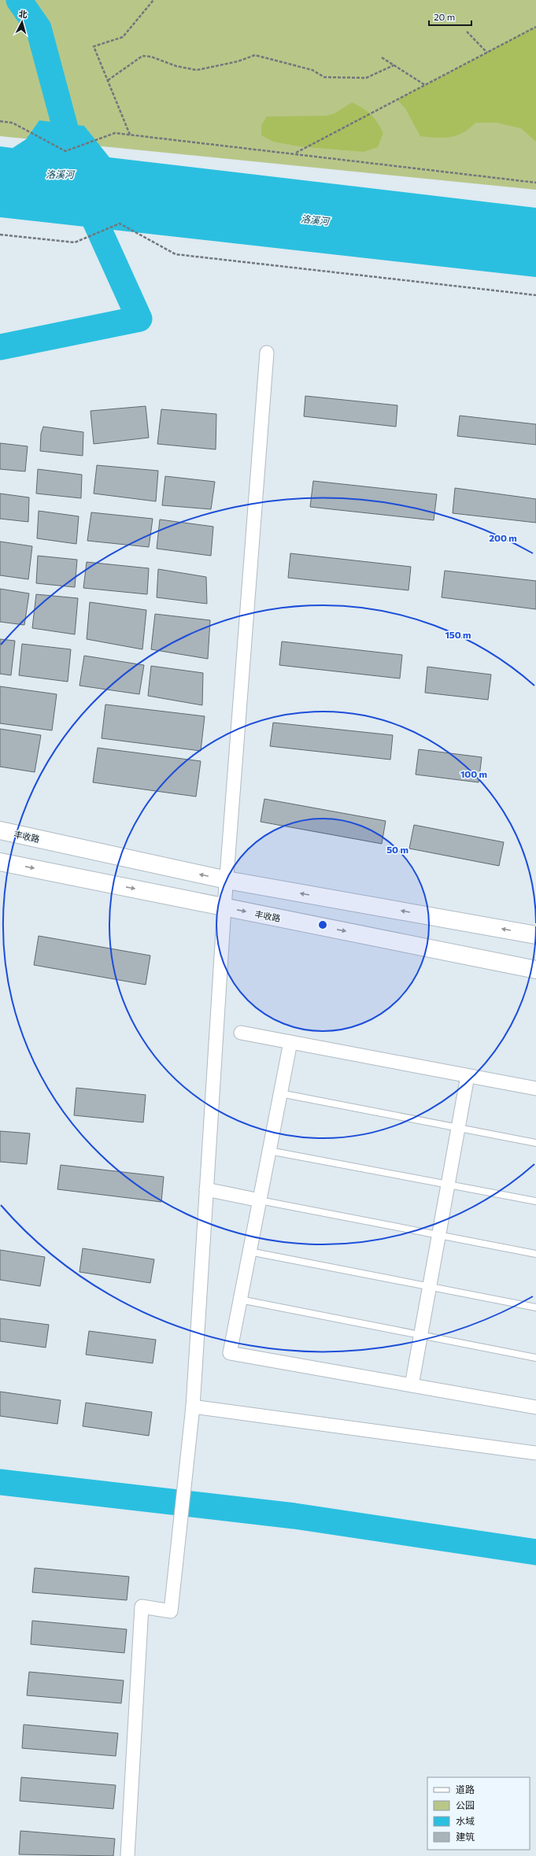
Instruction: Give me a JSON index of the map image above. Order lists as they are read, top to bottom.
{
  "streets": {
    "main road": ["丰收路"]
  },
  "water": ["洛溪河"],
  "legend": [
    "道路",
    "公园",
    "水域",
    "建筑"
  ],
  "scale_bar": "20 m",
  "north": "top",
  "rings": [
    "200 m",
    "150 m",
    "100 m",
    "50 m"
  ]
}
